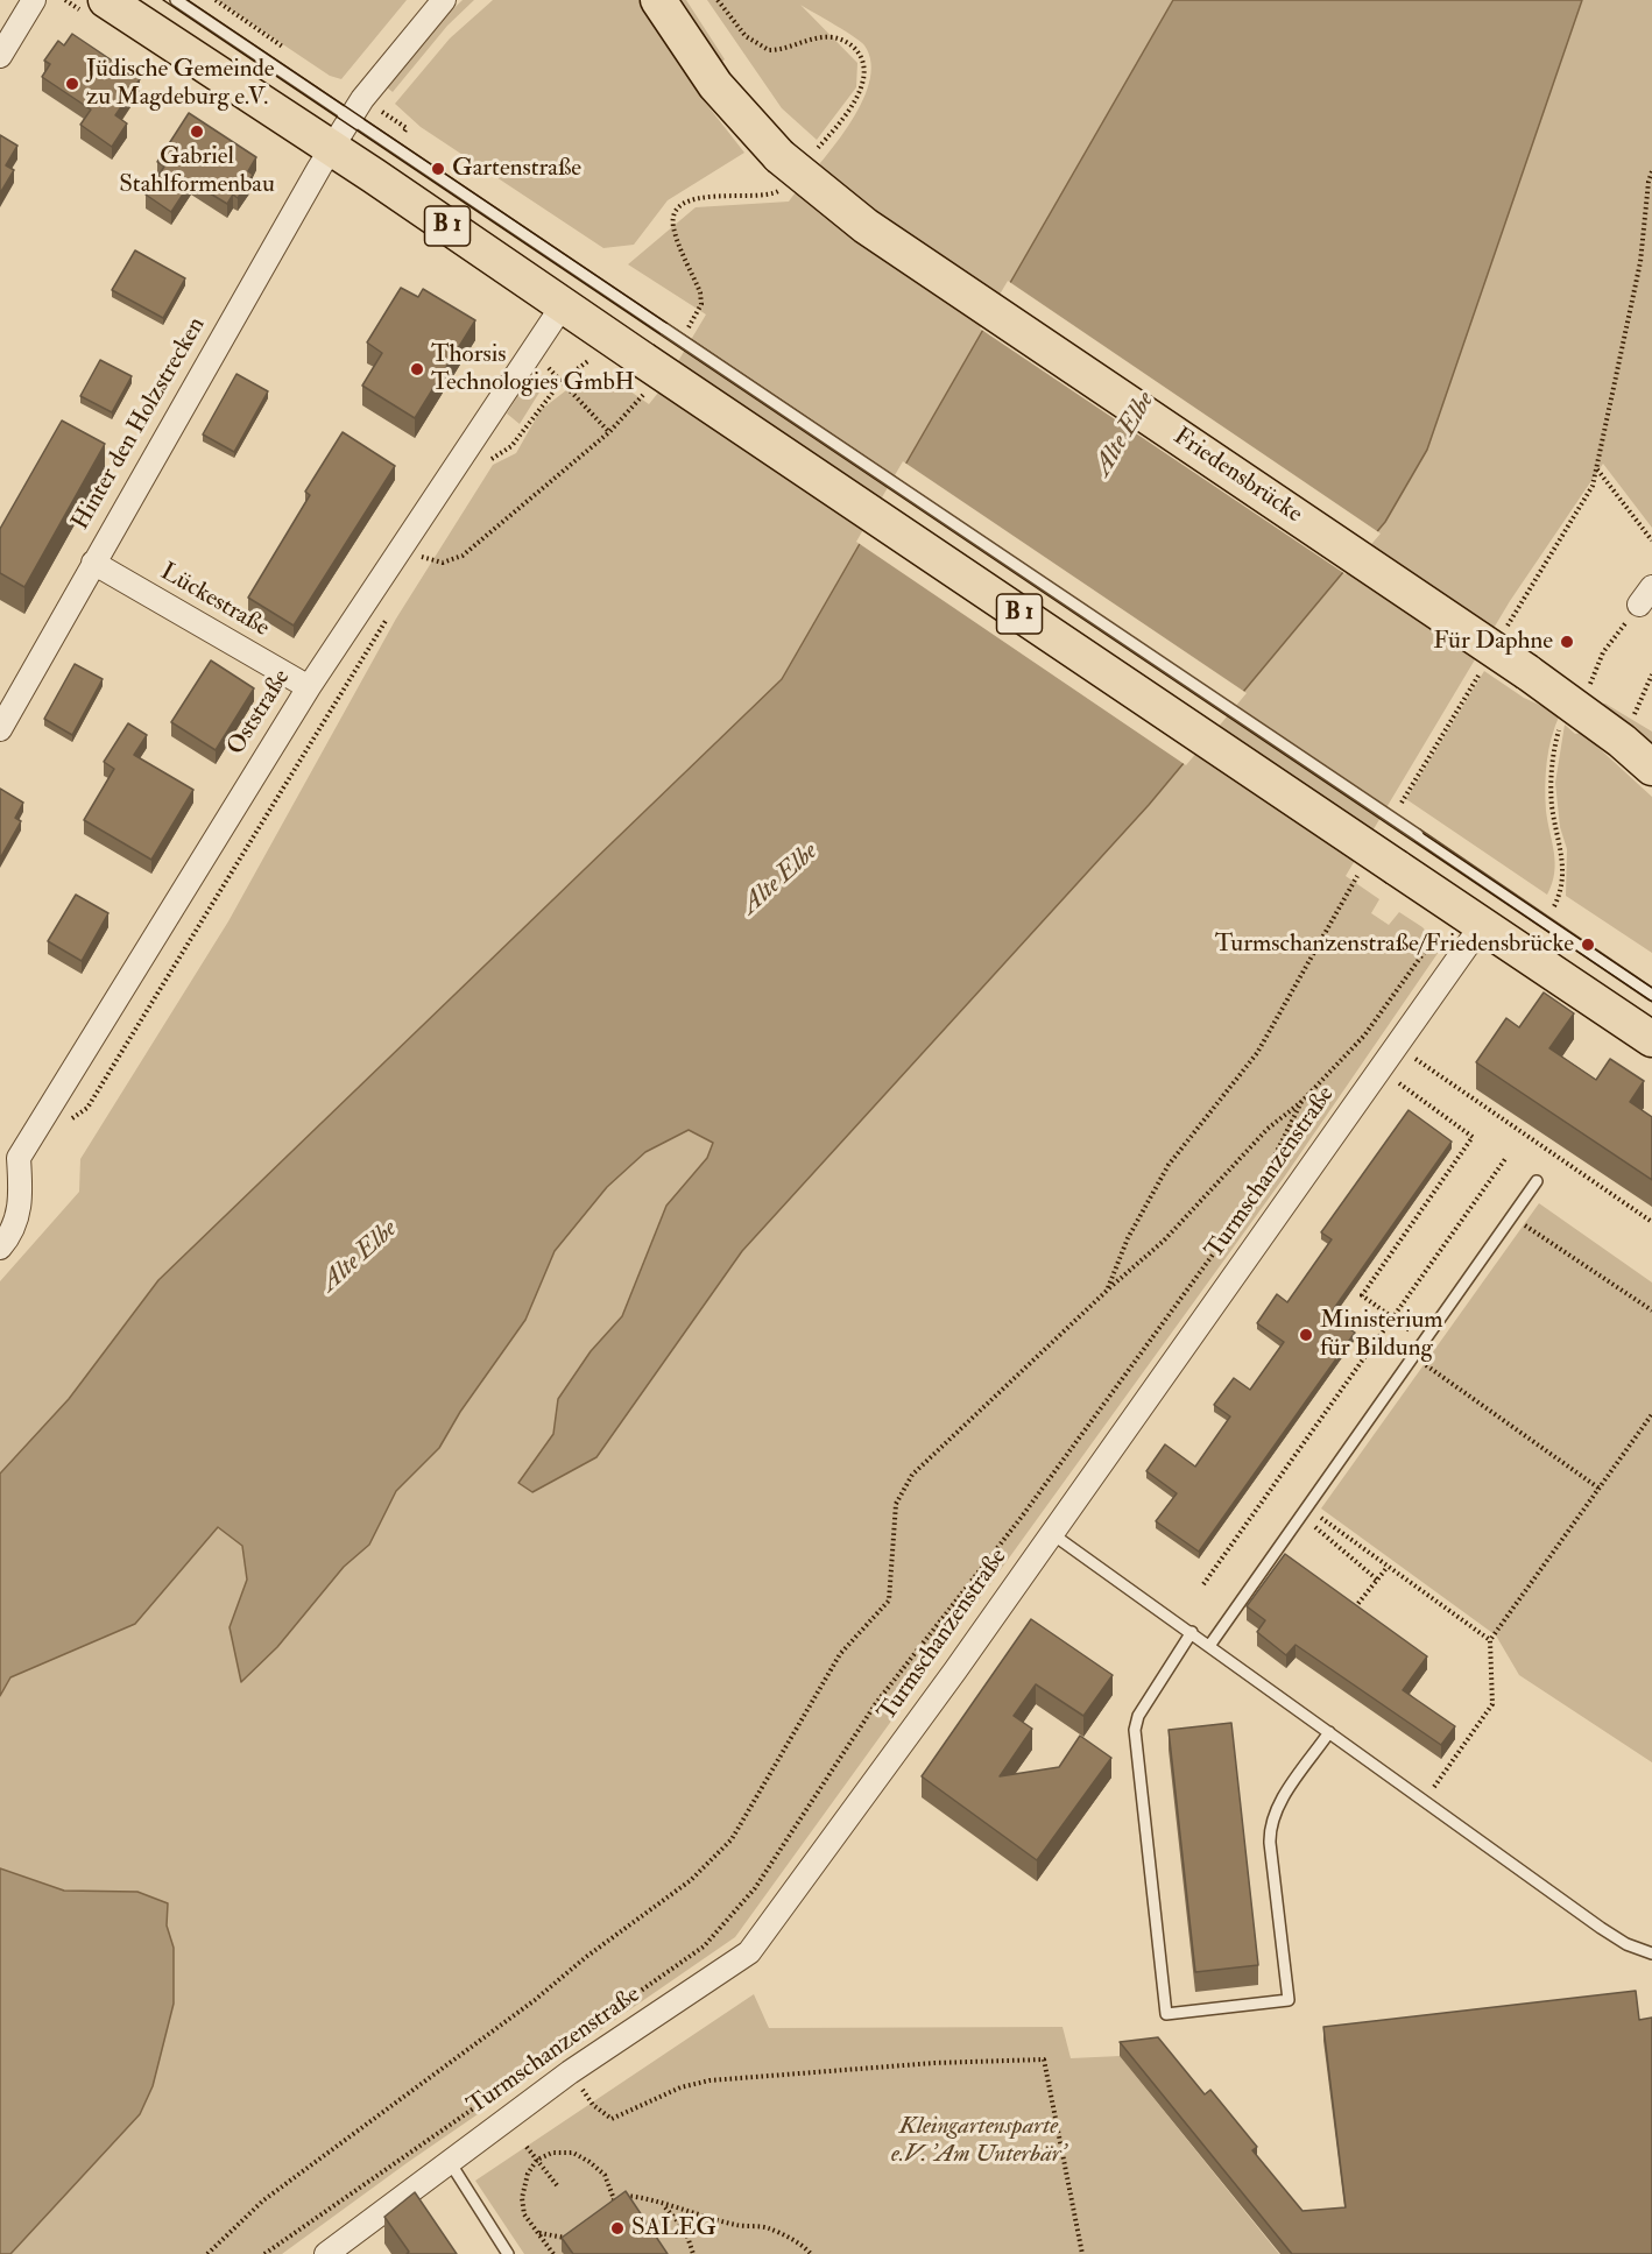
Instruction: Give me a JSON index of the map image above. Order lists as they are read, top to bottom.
{
  "streets": {
    "main road": ["B 1", "Friedensbrücke"],
    "street": [
      "Hinter den Holzstrecken",
      "Lückestraße",
      "Oststraße",
      "Turmschanzenstraße"
    ]
  },
  "crossings": [
    ["B 1", "Hinter den Holzstrecken"],
    ["B 1", "Oststraße"],
    ["B 1", "Turmschanzenstraße"],
    ["Hinter den Holzstrecken", "Lückestraße"],
    ["Lückestraße", "Oststraße"]
  ],
  "water": ["Alte Elbe"],
  "parks": ["Kleingartensparte e.V. 'Am Unterbär'"],
  "places": [
    "Jüdische Gemeinde zu Magdeburg e.V.",
    "Gabriel Stahlformenbau",
    "Gartenstraße",
    "Thorsis Technologies GmbH",
    "Für Daphne",
    "Turmschanzenstraße/Friedensbrücke",
    "Ministerium für Bildung",
    "SALEG"
  ]
}
